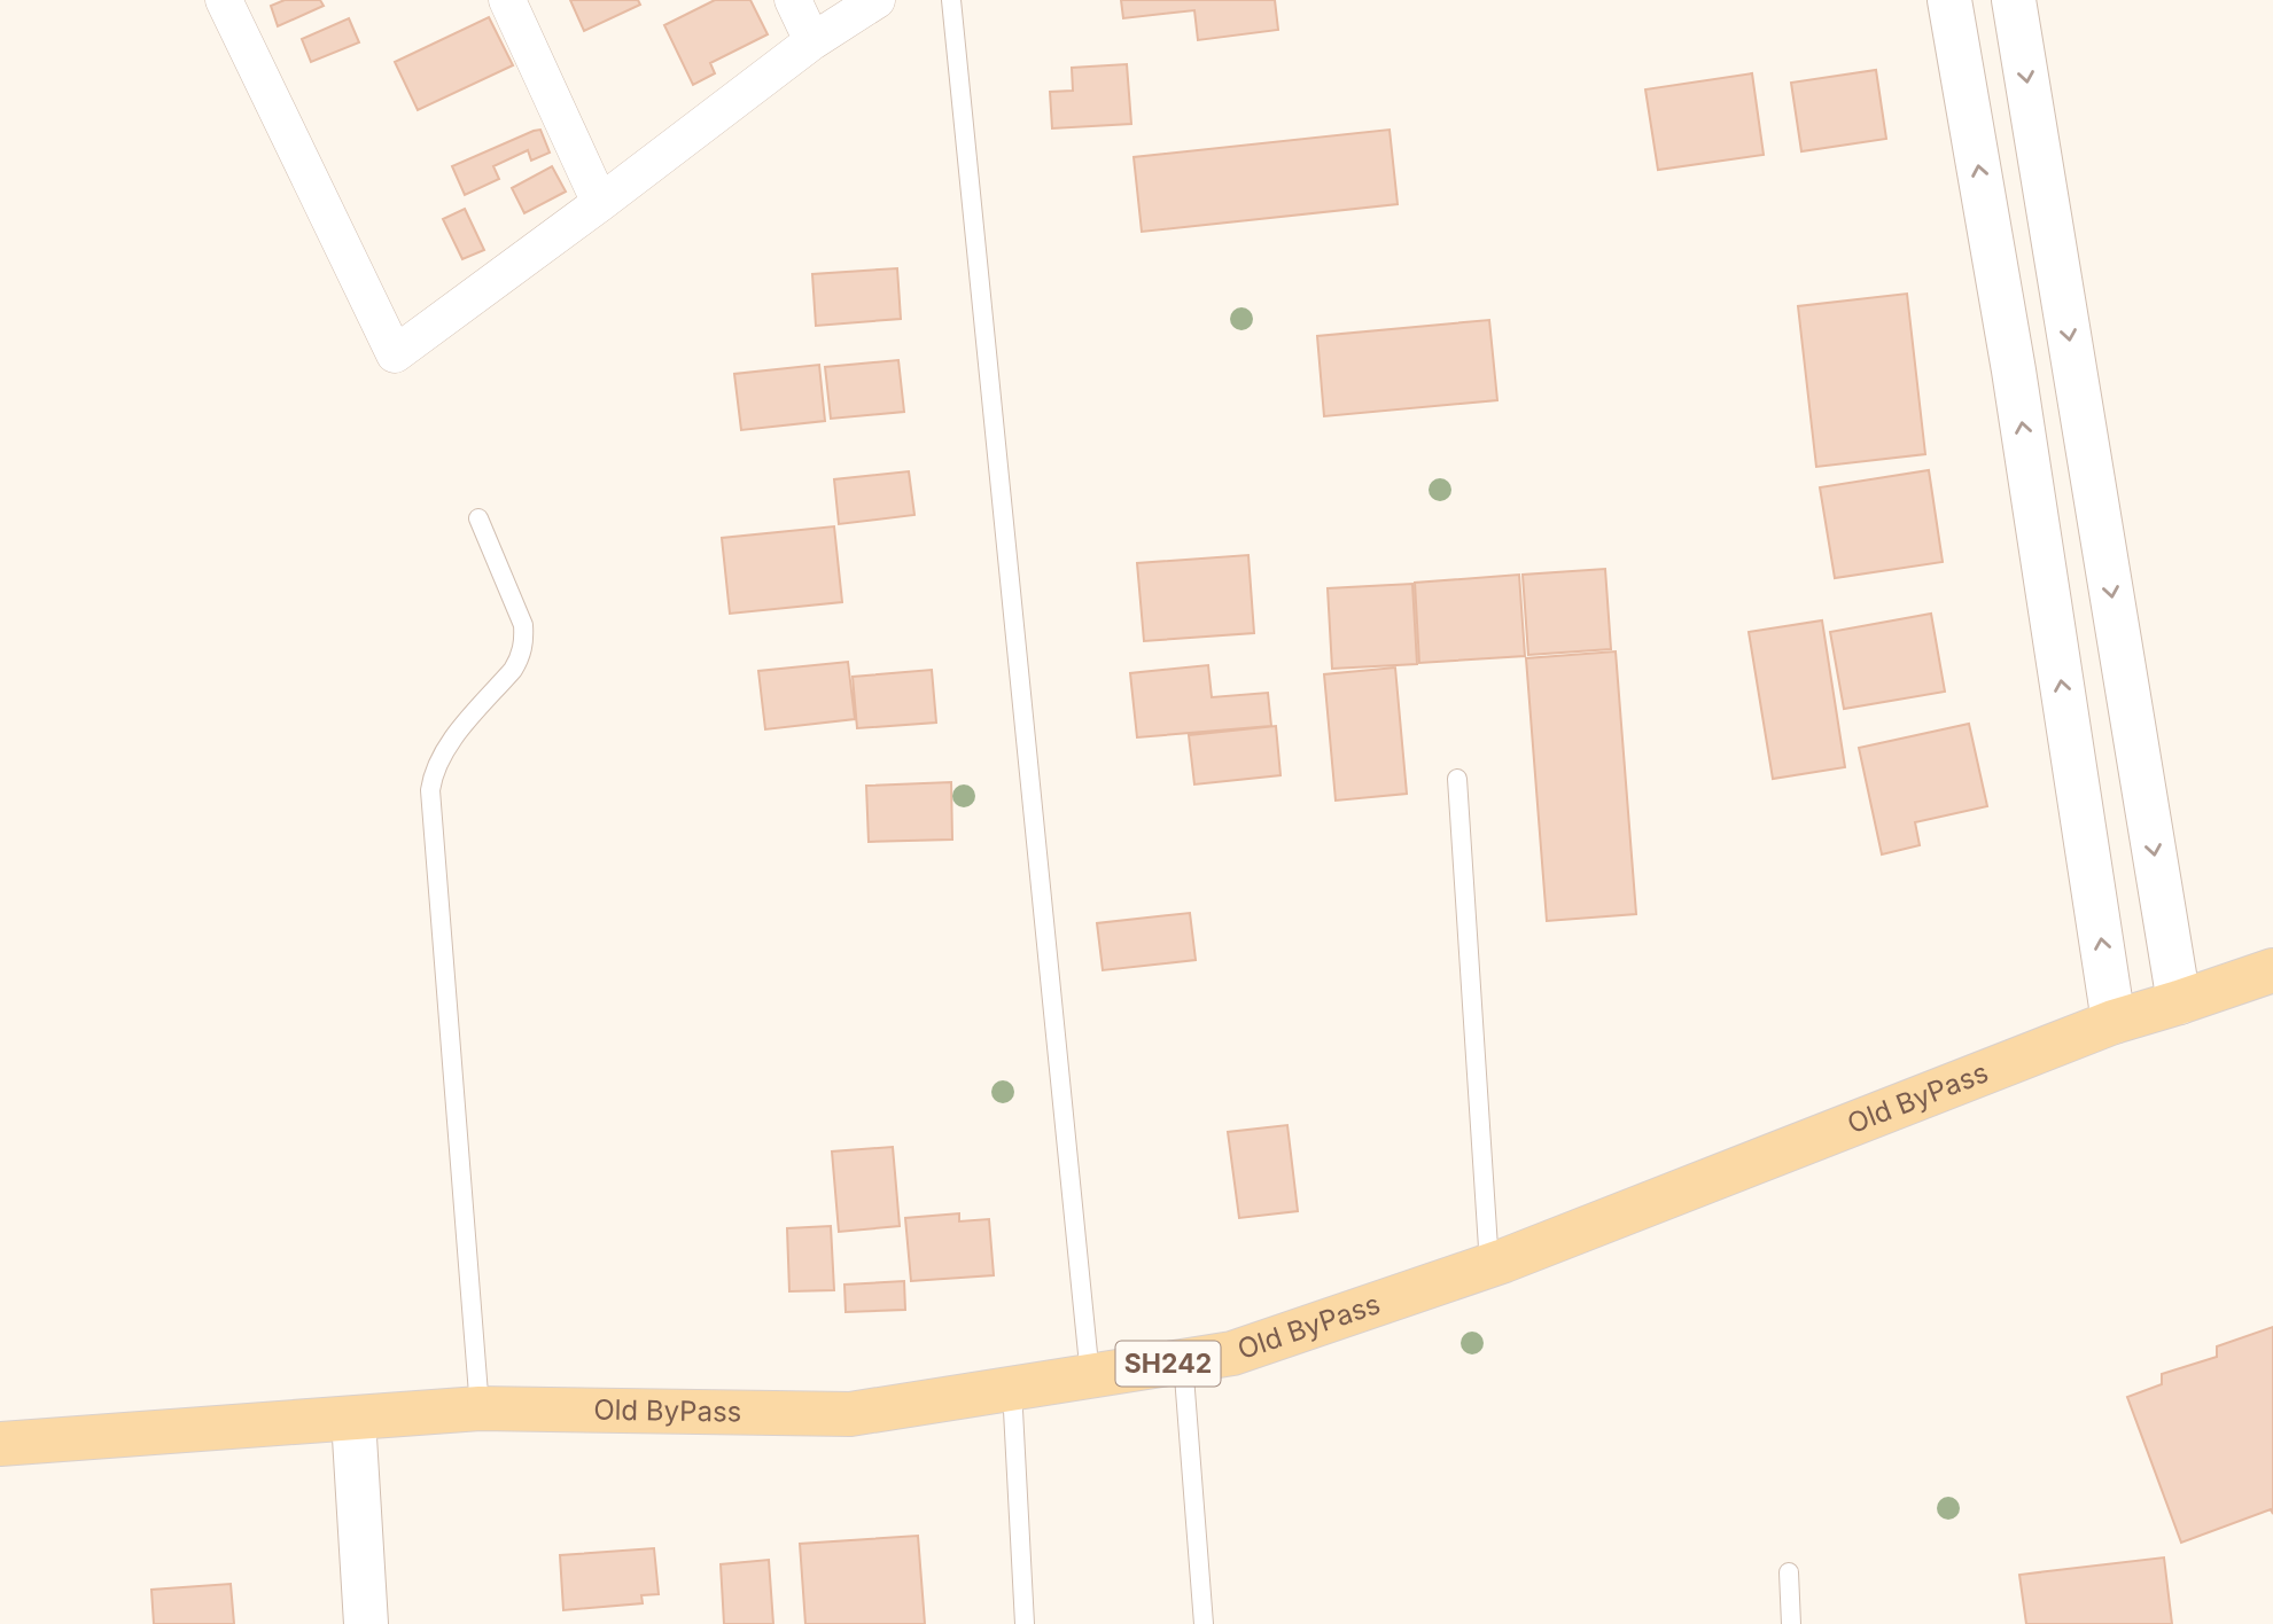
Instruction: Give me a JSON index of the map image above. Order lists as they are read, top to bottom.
{
  "streets": {
    "main road": ["Old ByPass", "SH242"]
  }
}
